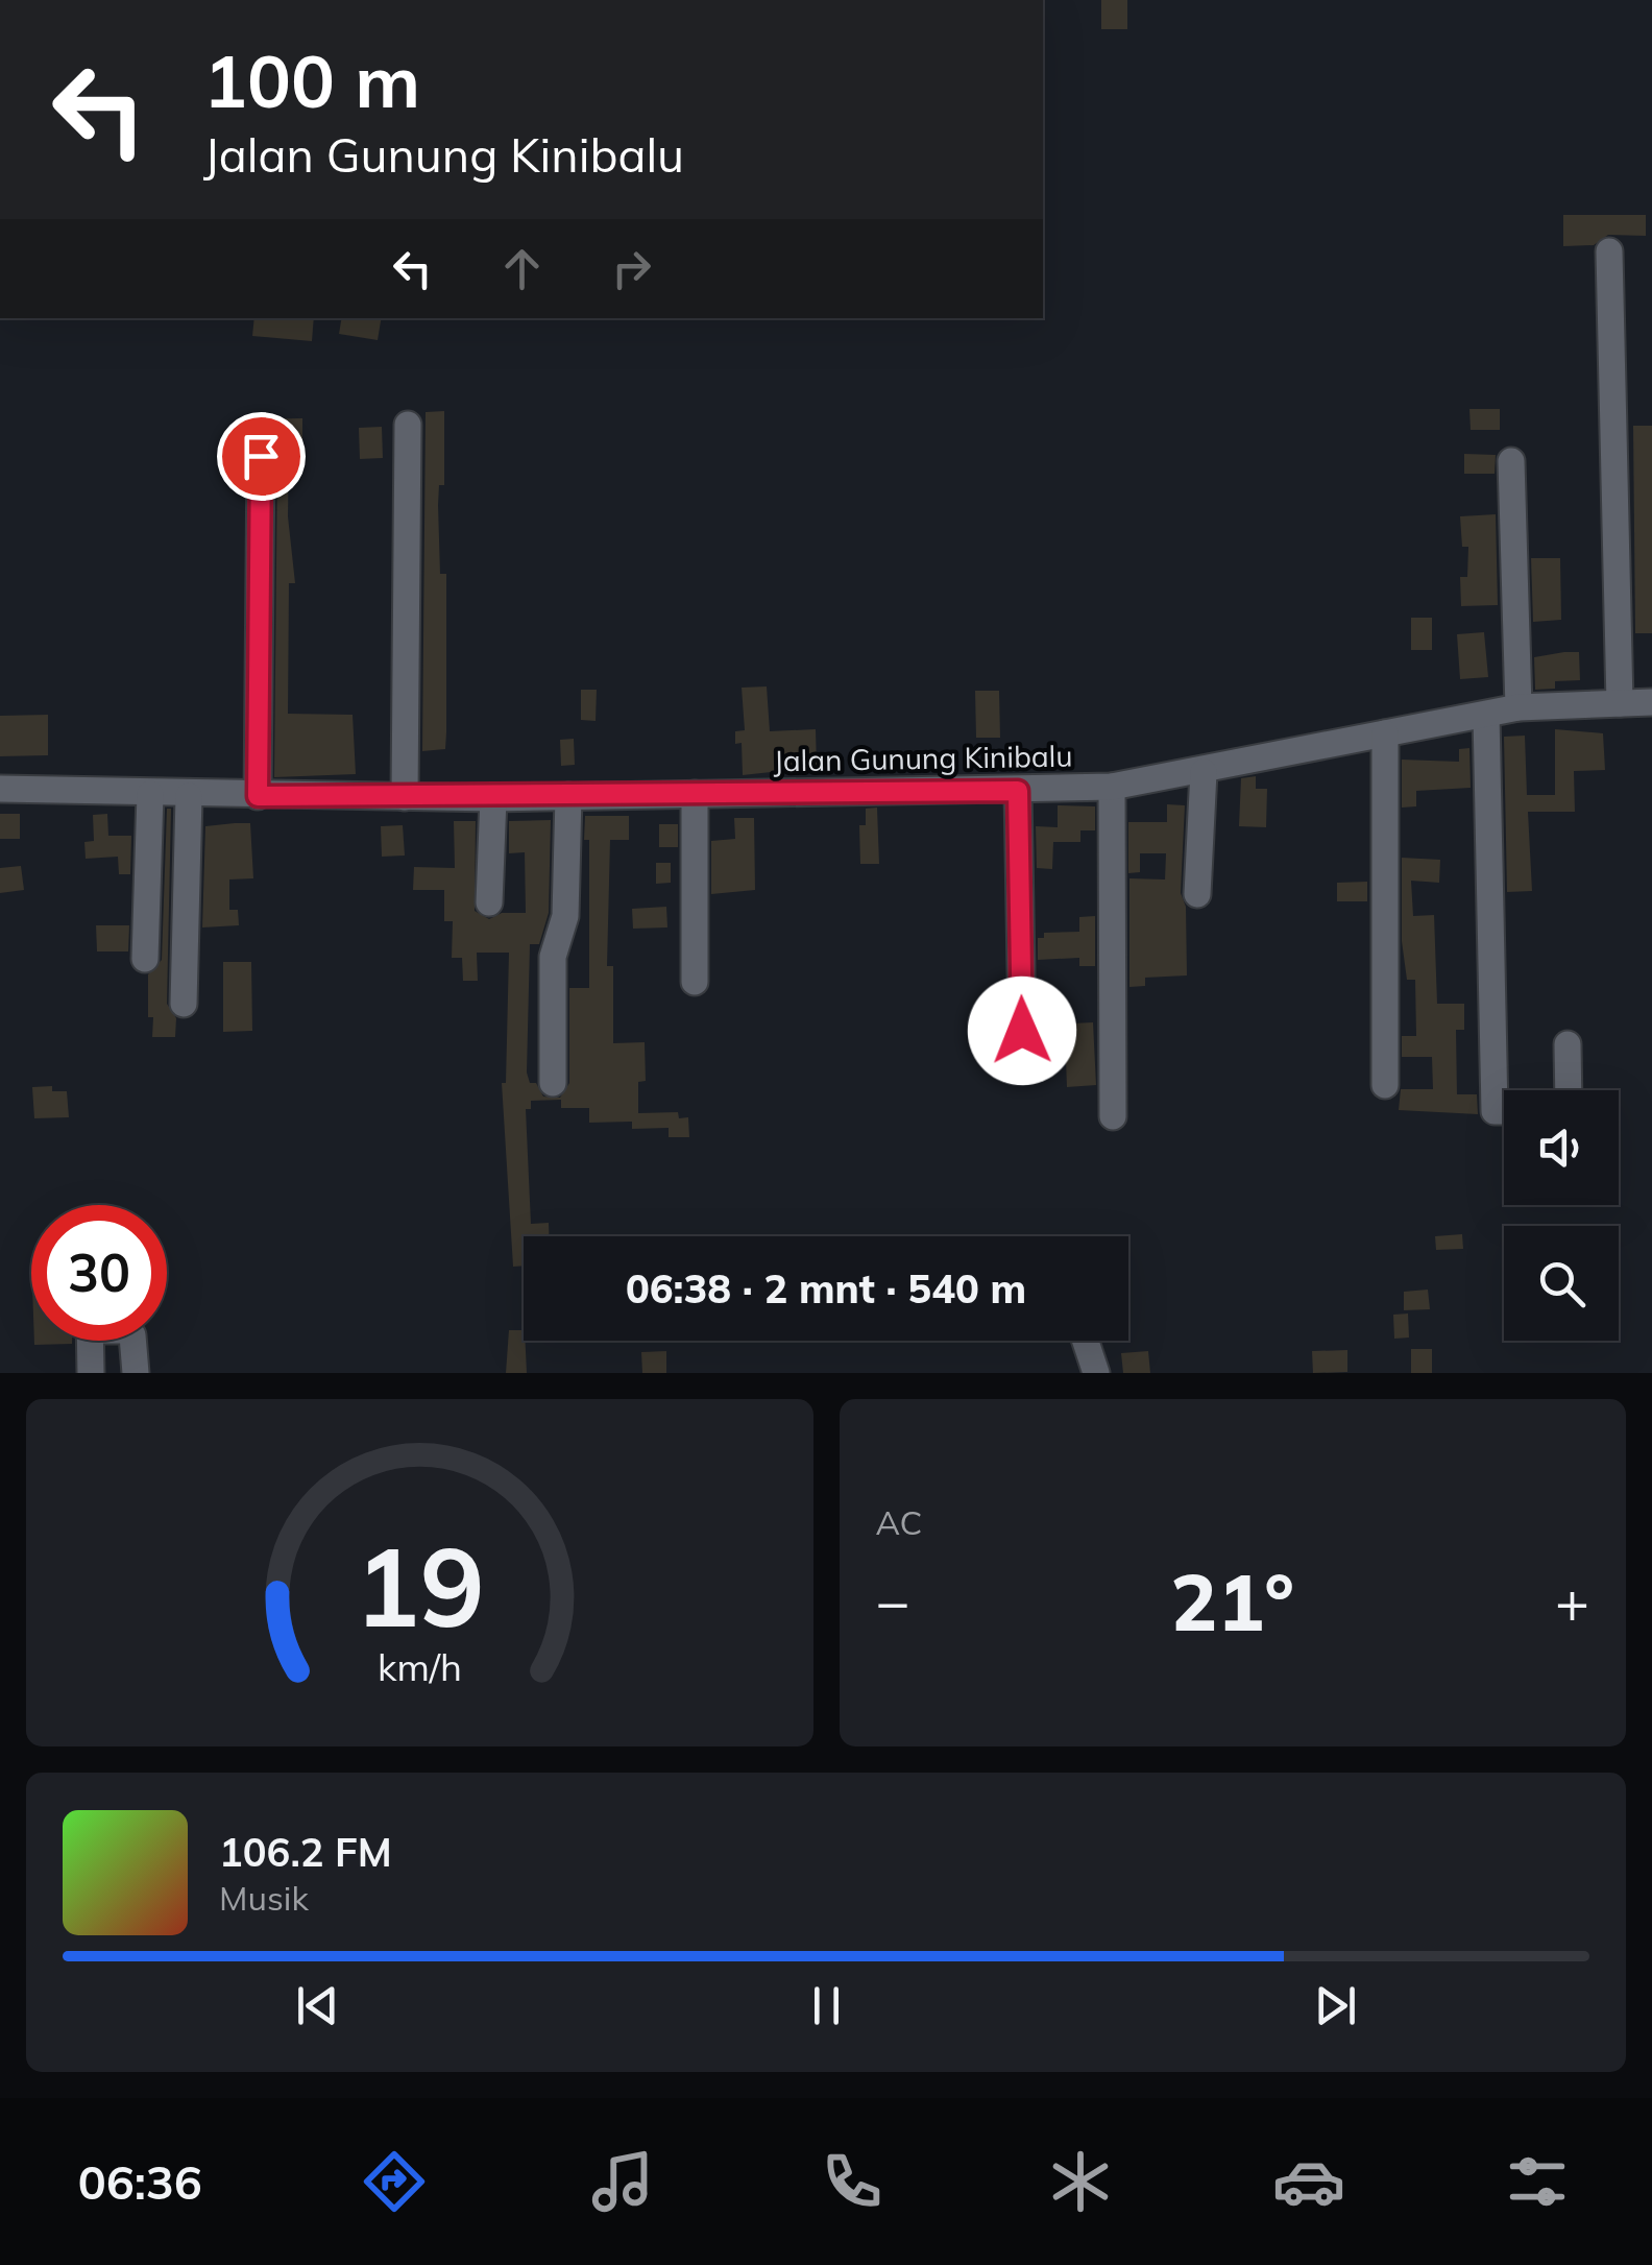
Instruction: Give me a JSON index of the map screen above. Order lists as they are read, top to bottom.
{
  "streets": {
    "street": ["Jalan Gunung Kinibalu"]
  },
  "page": {
    "turn": ["100 m", "Jalan Gunung Kinibalu"],
    "limit": "30",
    "trip": "06:38 · 2 mnt · 540 m",
    "tile": "AC",
    "heat": ["−", "21°", "+"],
    "song": ["106.2 FM", "Musik"],
    "tabs": "06:36",
    "gauge": ["19", "km/h"]
  }
}
